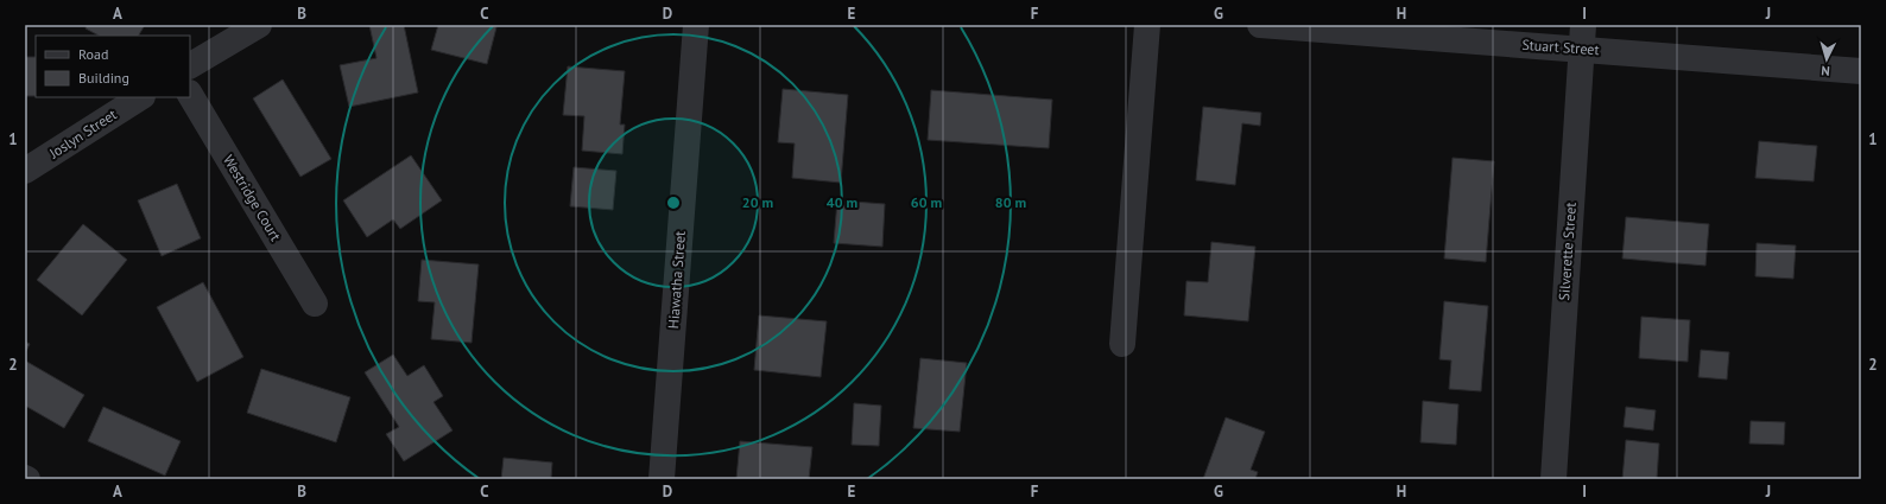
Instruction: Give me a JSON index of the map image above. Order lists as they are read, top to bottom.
{
  "streets": {
    "street": [
      "Stuart Street",
      "Joslyn Street",
      "Westridge Court",
      "Silverette Street",
      "Hiawatha Street"
    ]
  },
  "crossings": [
    ["Stuart Street", "Silverette Street"]
  ],
  "legend": ["Road", "Building"],
  "north": "bottom",
  "grid": {
    "columns": [
      "A",
      "B",
      "C",
      "D",
      "E",
      "F",
      "G",
      "H",
      "I",
      "J"
    ],
    "rows": ["1", "2"]
  },
  "rings": [
    "20 m",
    "40 m",
    "60 m",
    "80 m"
  ]
}
